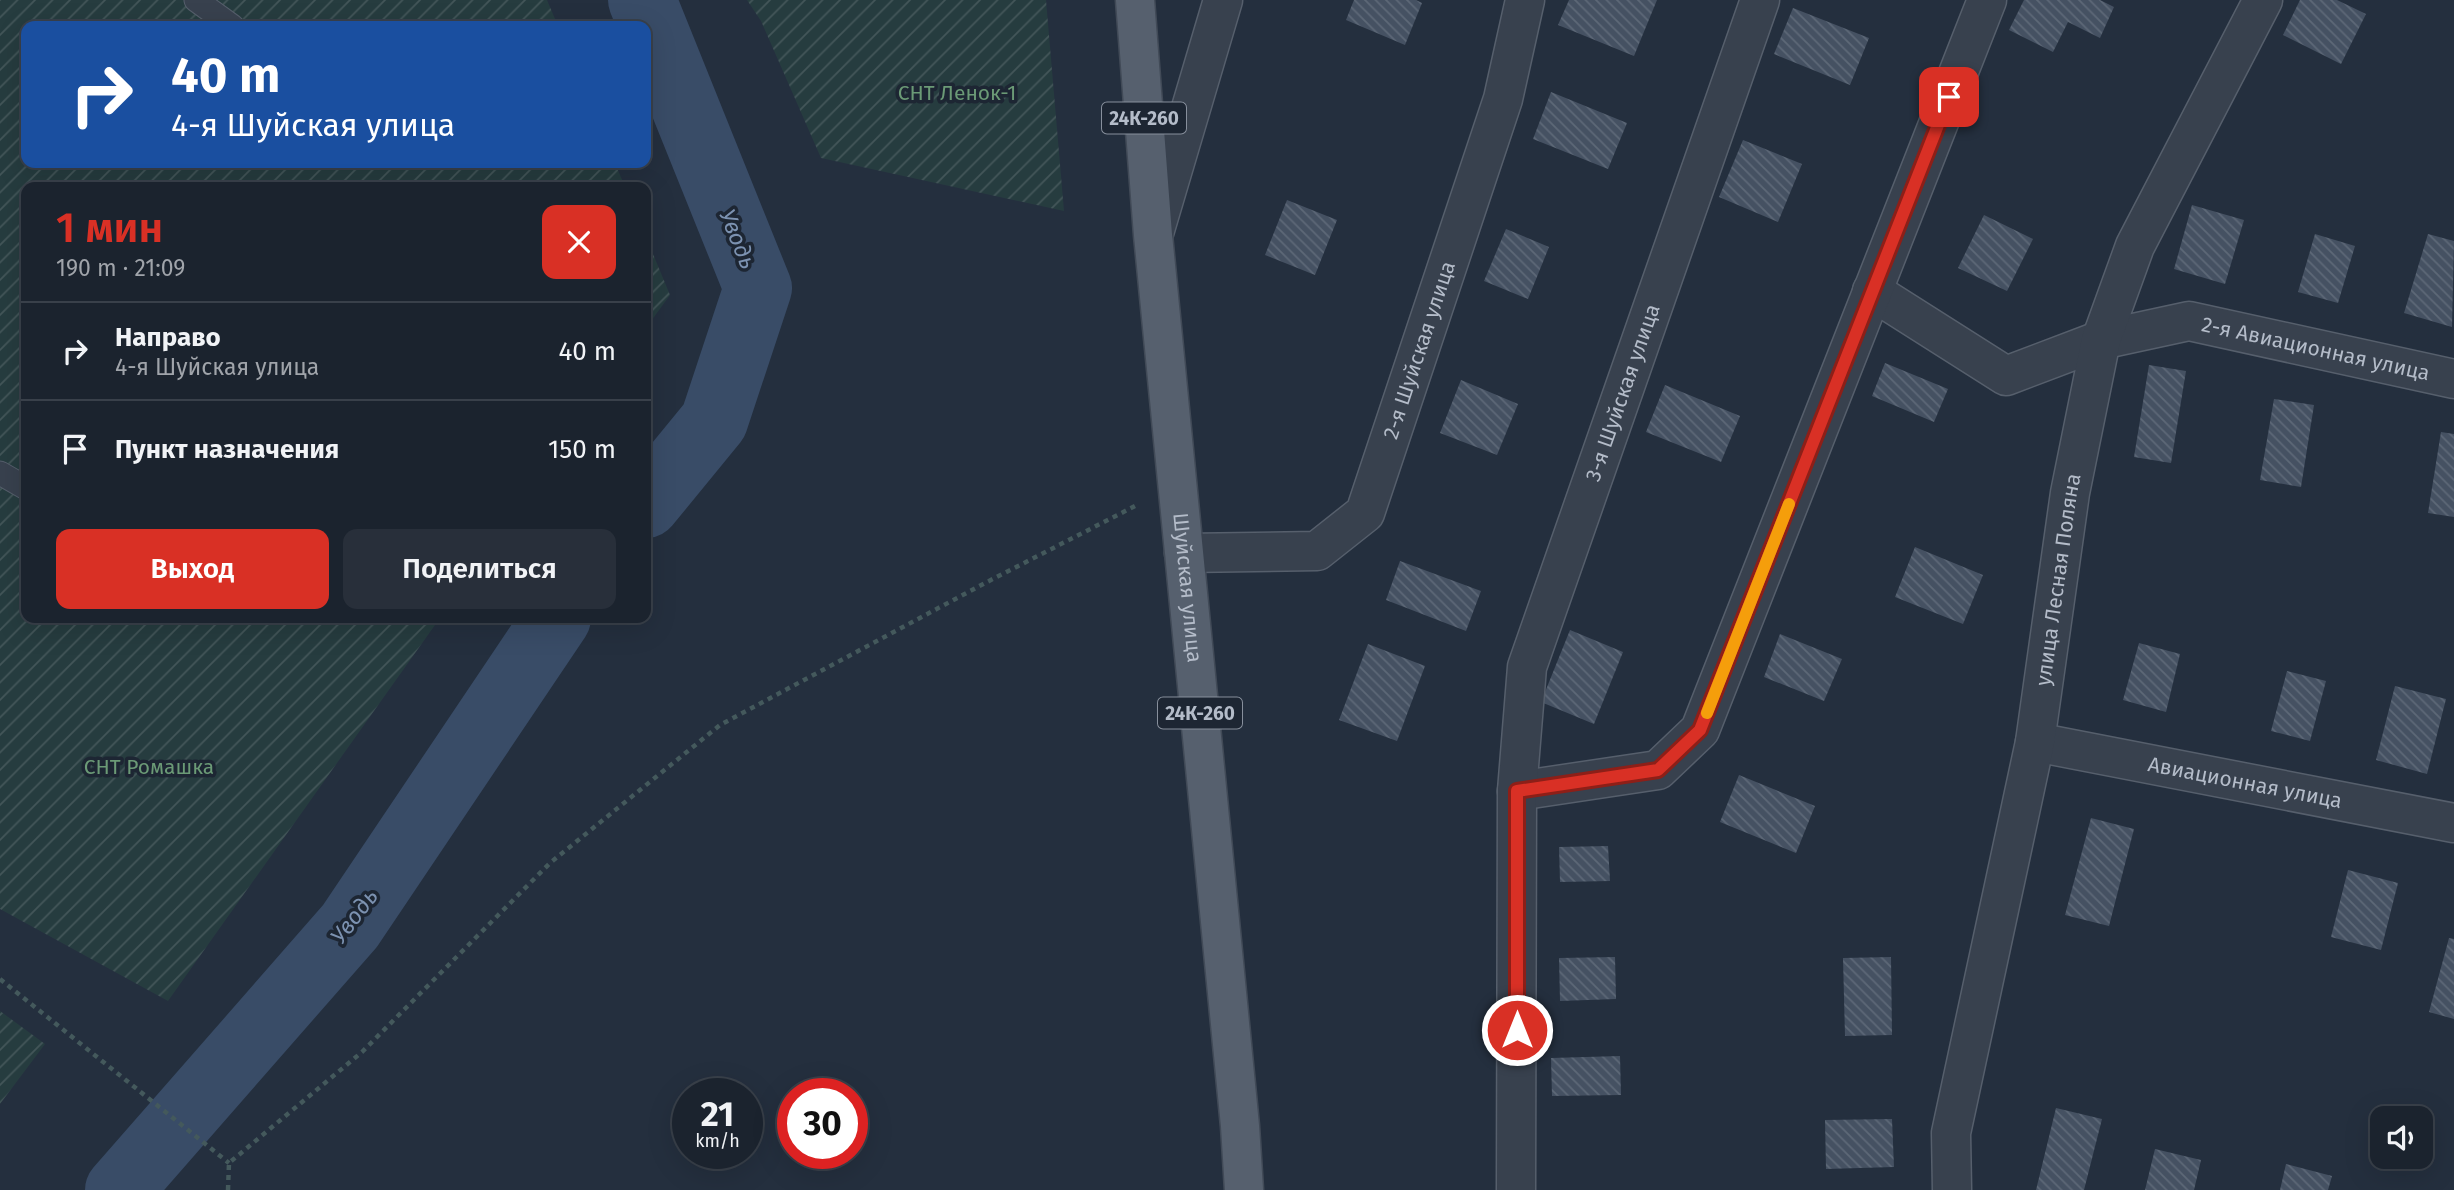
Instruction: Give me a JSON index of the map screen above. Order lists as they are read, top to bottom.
{
  "streets": {
    "main road": ["24К-260", "Шуйская улица"],
    "street": [
      "2-я Авиационная улица",
      "2-я Шуйская улица",
      "3-я Шуйская улица",
      "улица Лесная Поляна",
      "Авиационная улица"
    ]
  },
  "crossings": [
    ["24К-260", "Шуйская улица"],
    ["2-я Авиационная улица", "улица Лесная Поляна"],
    ["2-я Шуйская улица", "Шуйская улица"],
    ["улица Лесная Поляна", "Авиационная улица"]
  ],
  "water": ["Уводь"],
  "parks": ["СНТ Ленок-1", "СНТ Ромашка"],
  "page": {
    "turn": ["40 m", "4-я Шуйская улица"],
    "heading": ["1 мин", "190 m · 21:09"],
    "list": [
      {
        "name": "Направо",
        "note": "4-я Шуйская улица",
        "value": "40 m"
      },
      {
        "name": "Пункт назначения",
        "value": "150 m"
      }
    ],
    "buttons": ["Выход", "Поделиться"],
    "speed": "21 km/h",
    "limit": "30"
  }
}
